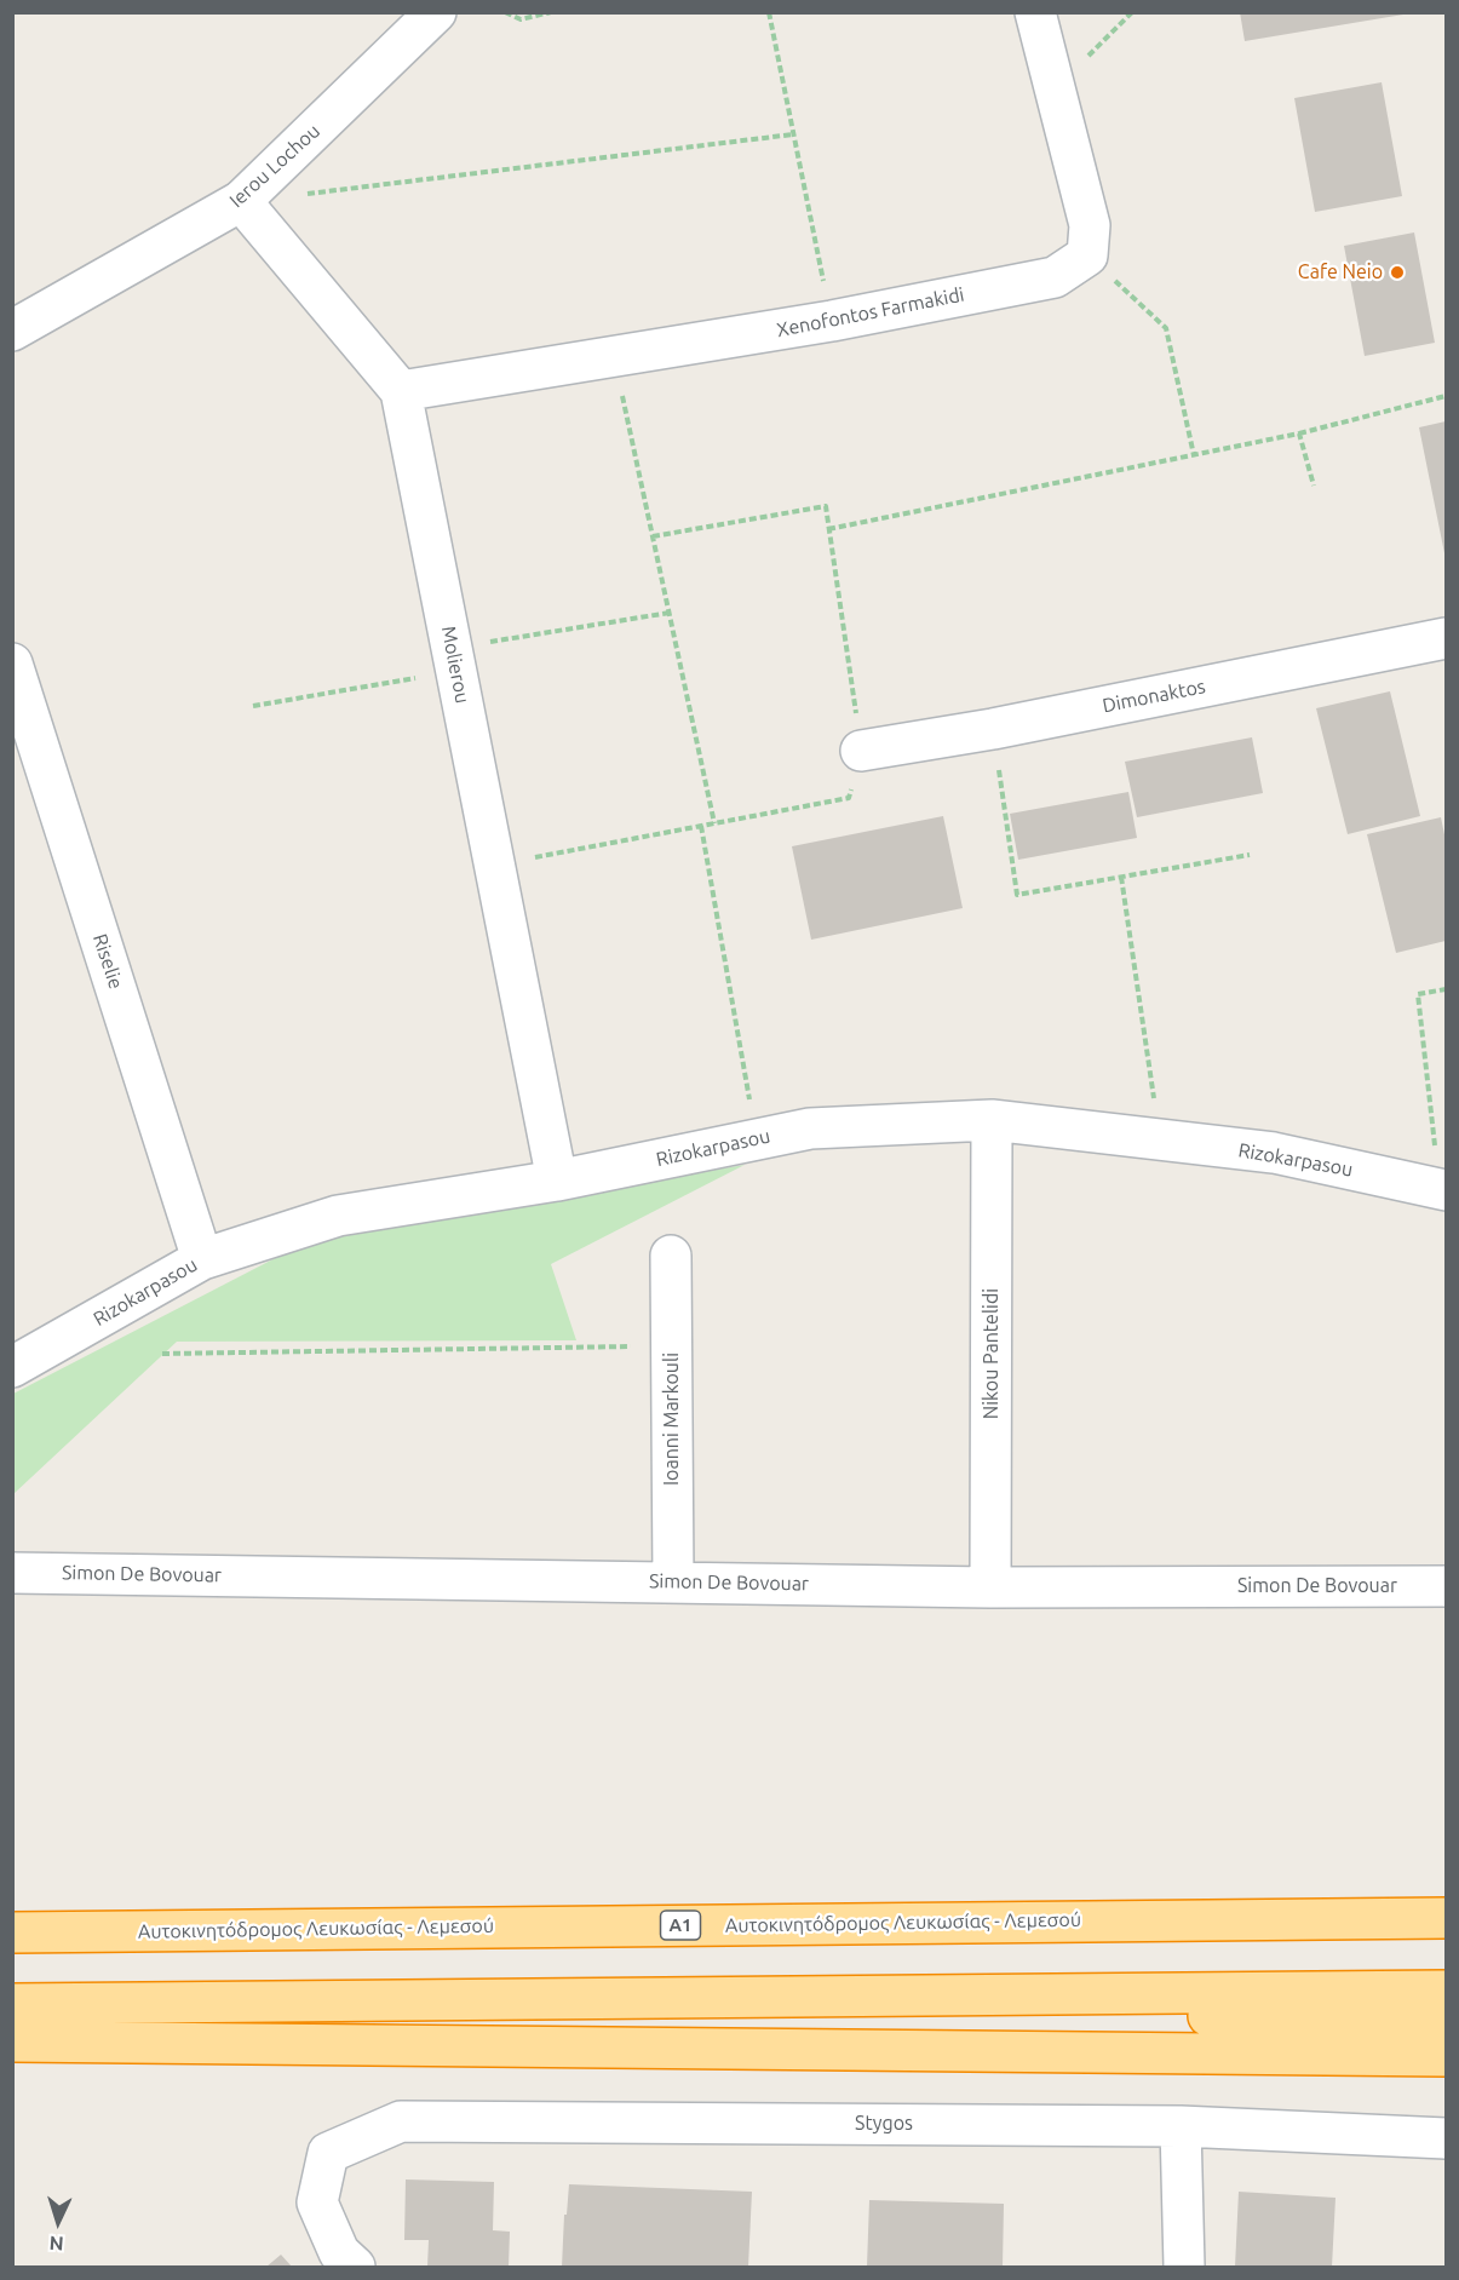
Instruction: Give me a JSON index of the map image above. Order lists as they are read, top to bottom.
{
  "streets": {
    "highway": ["Αυτοκινητόδρομος Λευκωσίας - Λεμεσού", "A1"],
    "street": [
      "Ierou Lochou",
      "Xenofontos Farmakidi",
      "Molierou",
      "Dimonaktos",
      "Riselie",
      "Rizokarpasou",
      "Nikou Pantelidi",
      "Ioanni Markouli",
      "Simon De Bovouar",
      "Stygos"
    ]
  },
  "crossings": [
    ["Ierou Lochou", "Molierou"],
    ["Xenofontos Farmakidi", "Molierou"],
    ["Molierou", "Rizokarpasou"],
    ["Riselie", "Rizokarpasou"],
    ["Rizokarpasou", "Nikou Pantelidi"],
    ["Nikou Pantelidi", "Simon De Bovouar"],
    ["Ioanni Markouli", "Simon De Bovouar"]
  ],
  "places": ["Cafe Neio"],
  "north": "bottom"
}
